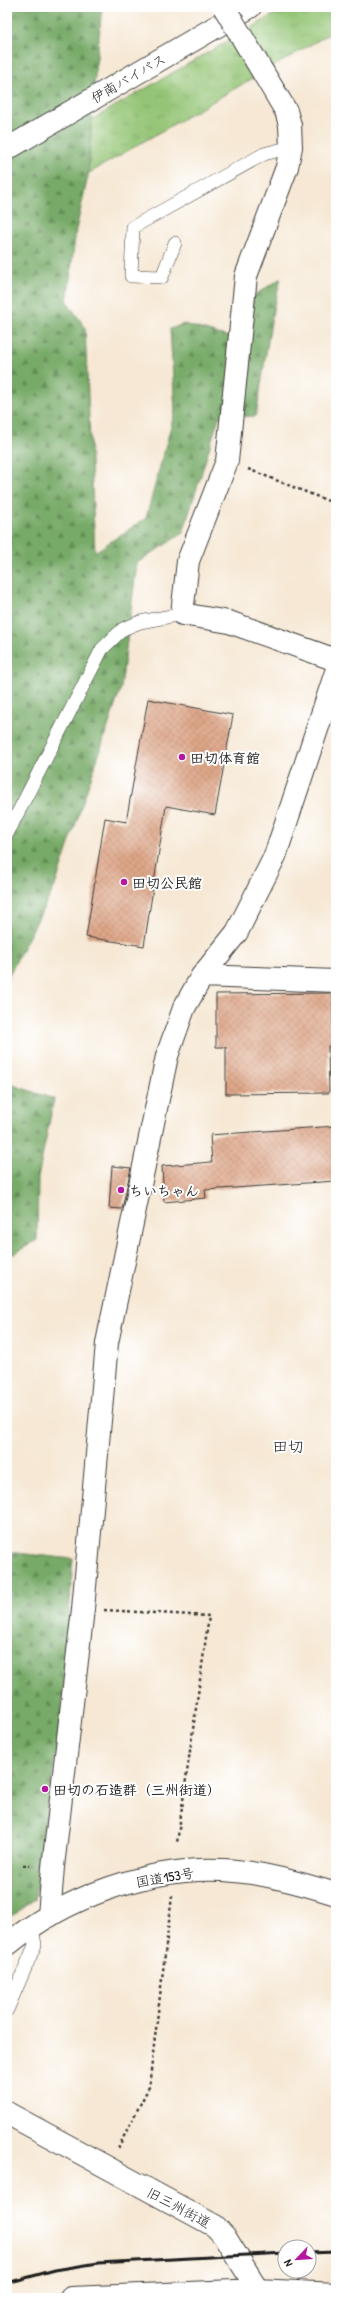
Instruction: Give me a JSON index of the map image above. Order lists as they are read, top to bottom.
{
  "streets": {
    "main road": ["伊南バイパス", "国道153号", "旧三州街道"]
  },
  "districts": ["田切"],
  "places": [
    "田切体育館",
    "田切公民館",
    "ちいちゃん",
    "田切の石造群（三州街道）"
  ],
  "north": "bottom left"
}
